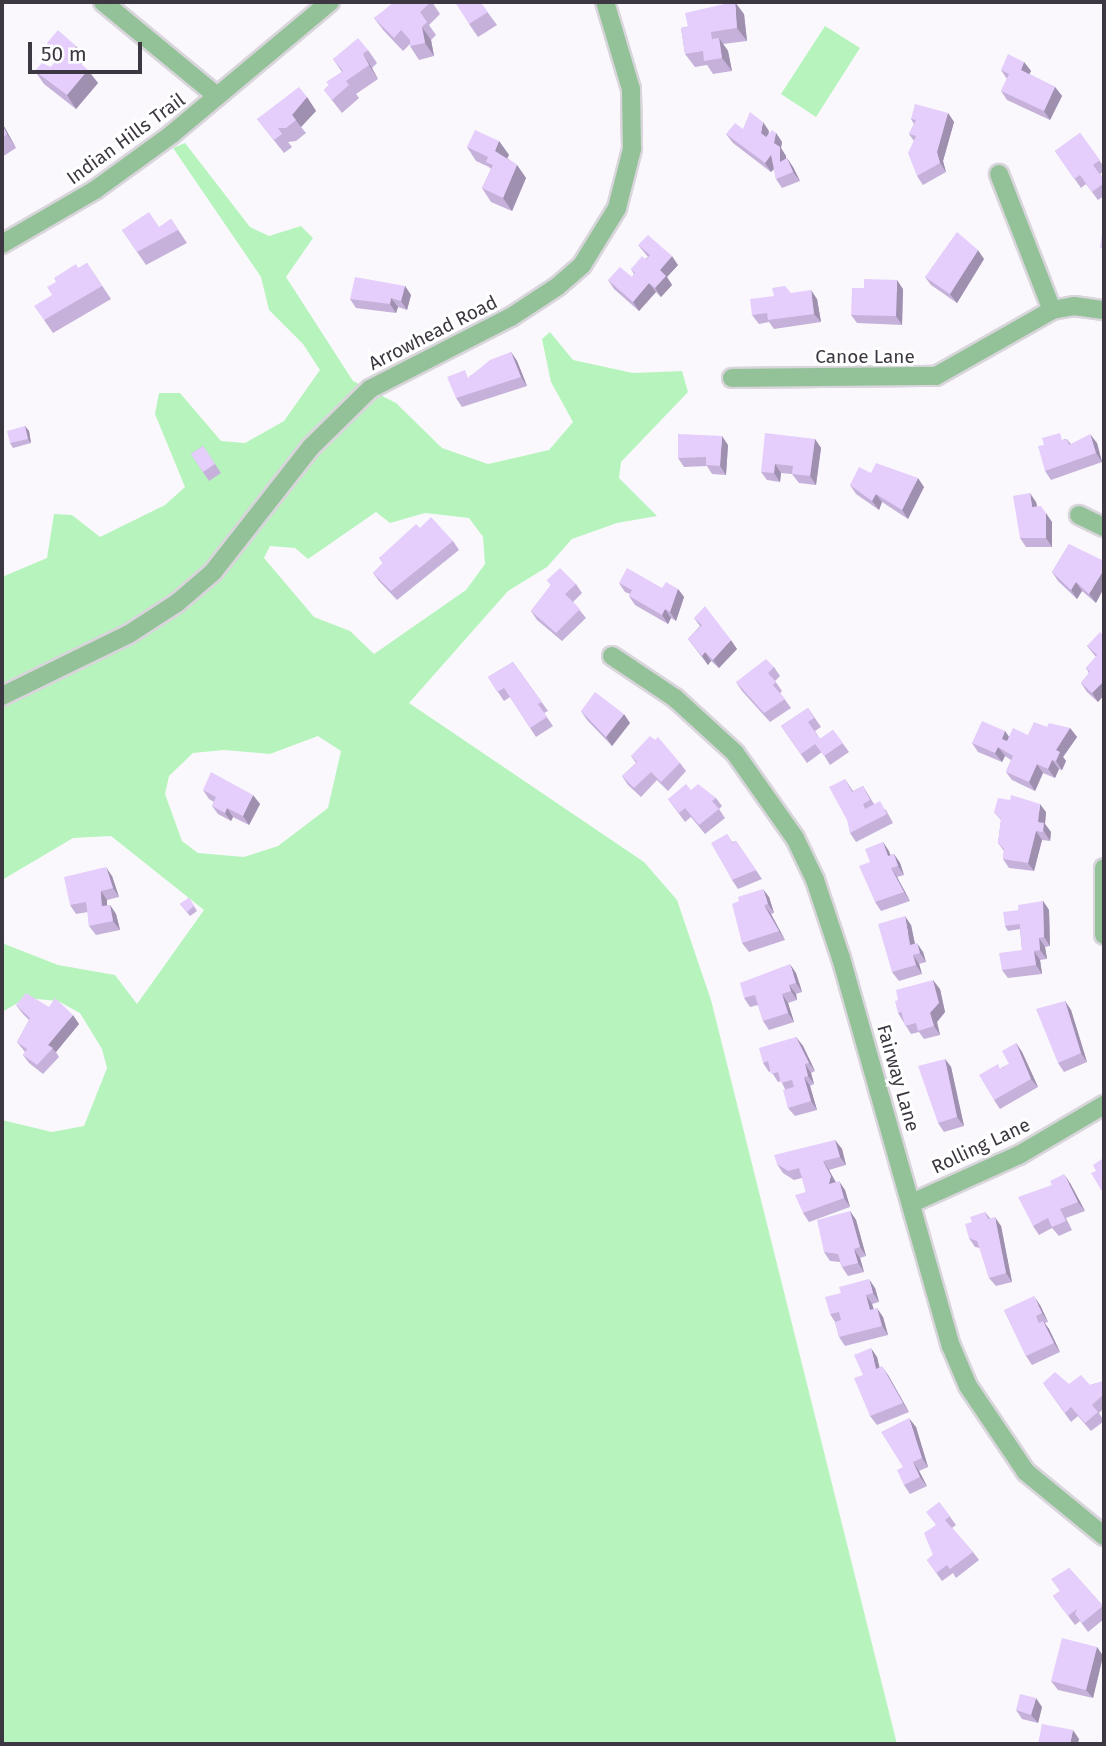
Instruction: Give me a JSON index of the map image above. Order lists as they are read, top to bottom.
{
  "streets": {
    "street": [
      "Indian Hills Trail",
      "Arrowhead Road",
      "Canoe Lane",
      "Fairway Lane",
      "Rolling Lane"
    ]
  },
  "crossings": [
    ["Fairway Lane", "Rolling Lane"]
  ],
  "scale_bar": "50 m"
}
